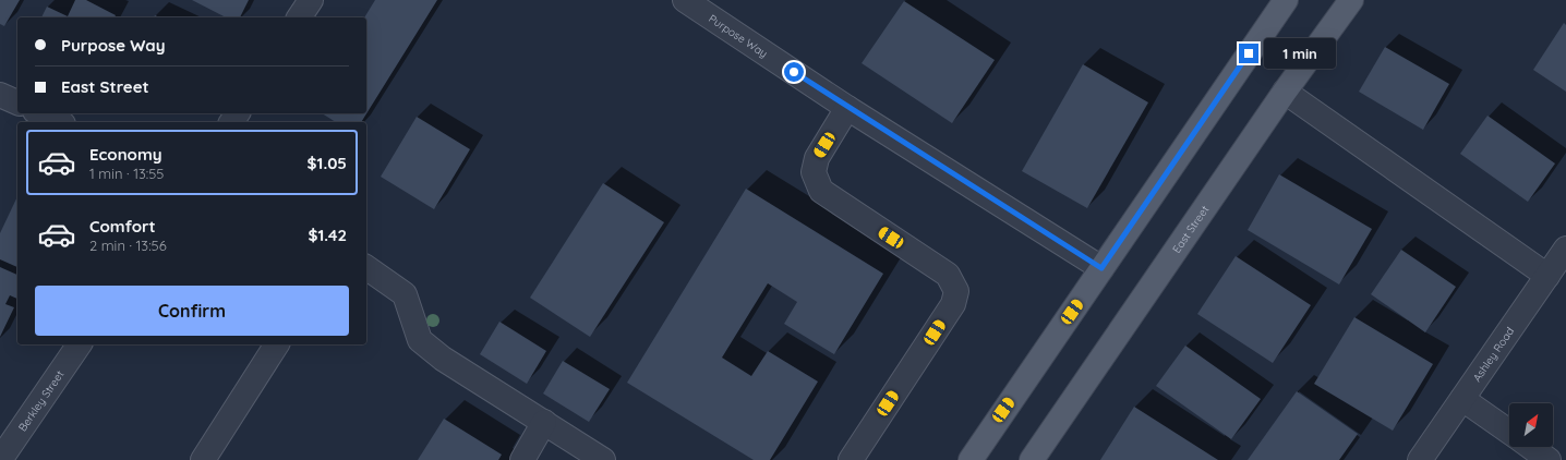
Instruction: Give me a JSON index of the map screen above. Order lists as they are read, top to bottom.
{
  "streets": {
    "main road": ["East Street"],
    "street": ["Purpose Way", "Ashley Road", "Berkley Street"]
  },
  "north": "top right",
  "page": {
    "banner": ["Purpose Way", "East Street"],
    "bubble": "1 min",
    "list": [
      {
        "name": "Economy",
        "note": "1 min · 13:55",
        "value": "$1.05"
      },
      {
        "name": "Comfort",
        "note": "2 min · 13:56",
        "value": "$1.42"
      }
    ],
    "buttons": "Confirm"
  }
}
